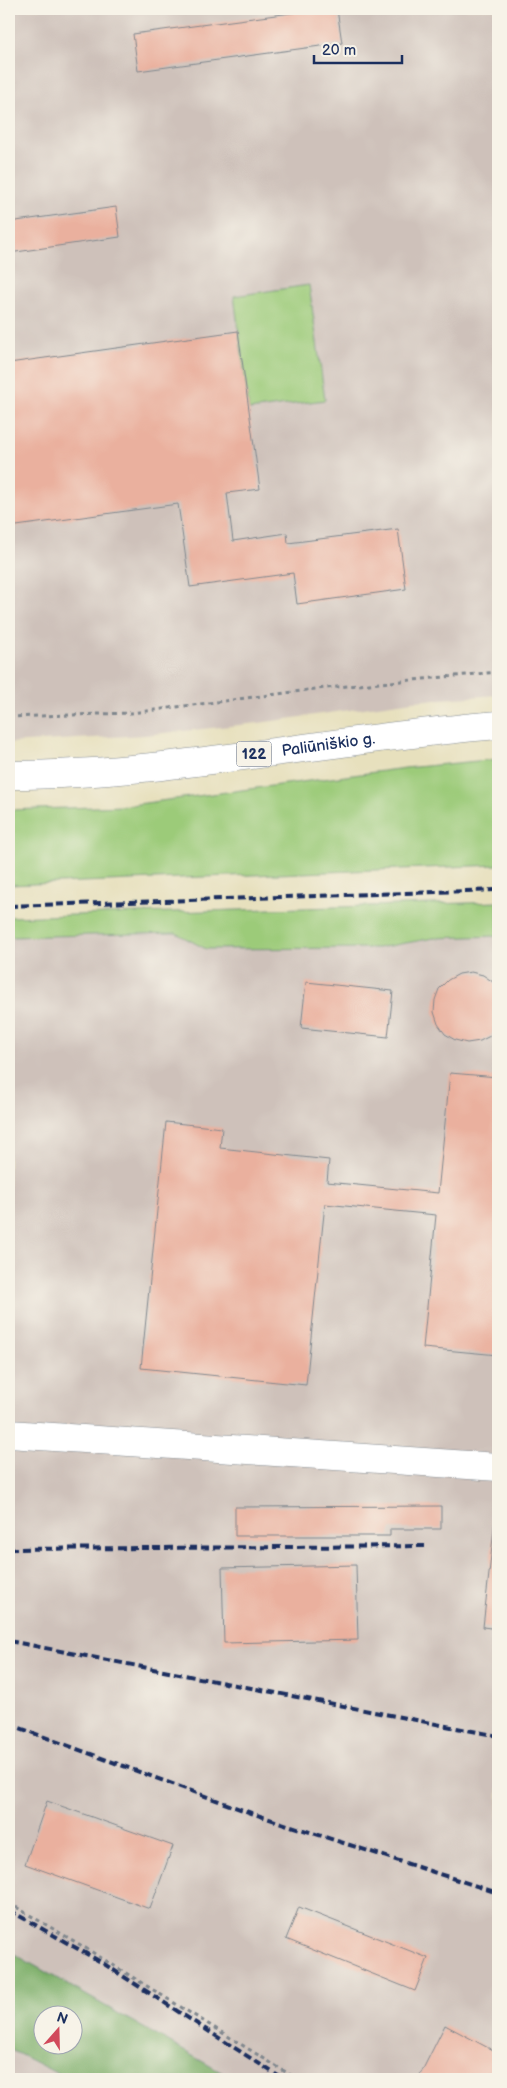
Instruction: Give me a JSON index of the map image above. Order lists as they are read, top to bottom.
{
  "streets": {
    "main road": ["Paliūniškio g.", "122"]
  },
  "scale_bar": "20 m",
  "north": "top"
}
